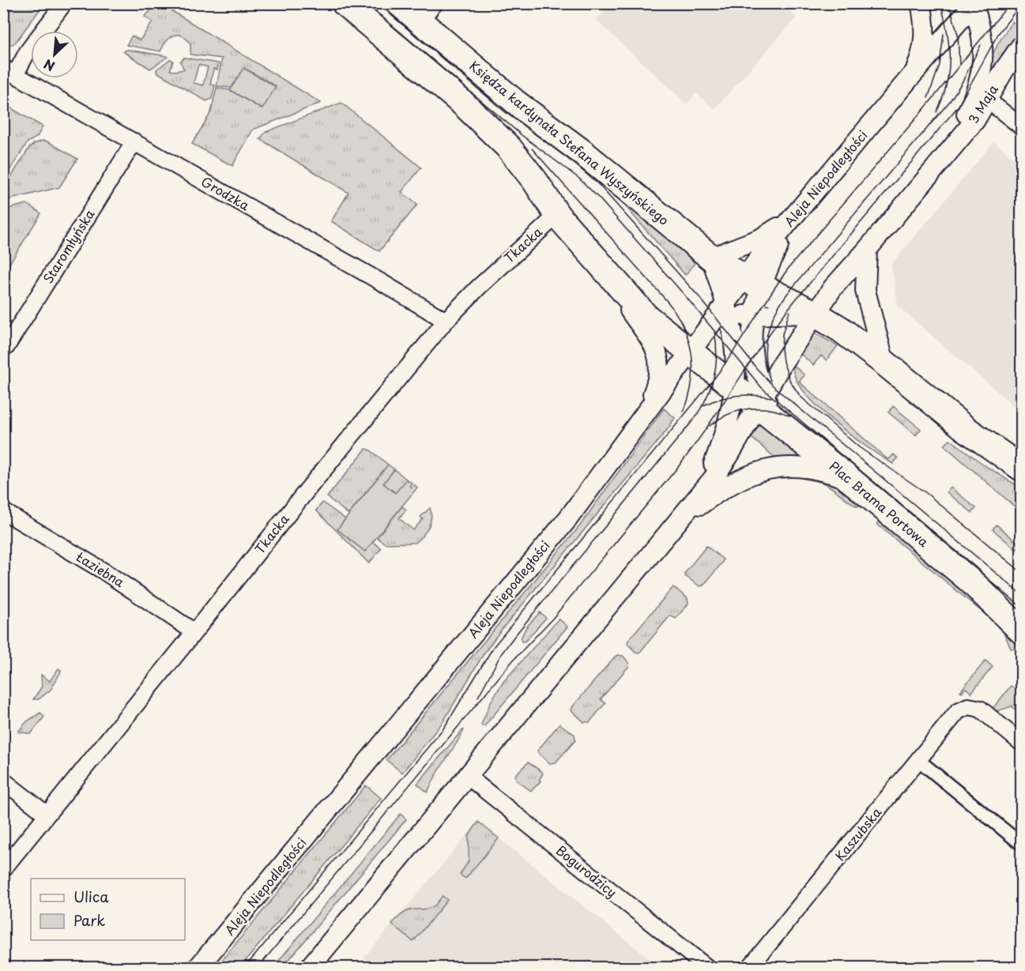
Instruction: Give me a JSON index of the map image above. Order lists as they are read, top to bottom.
{
  "streets": {
    "main road": ["Księdza kardynała Stefana Wyszyńskiego", "Plac Brama Portowa"],
    "street": [
      "3 Maja",
      "Aleja Niepodległości",
      "Grodzka",
      "Tkacka",
      "Staromłyńska",
      "Łaziebna",
      "Kaszubska",
      "Bogurodzicy"
    ]
  },
  "crossings": [
    ["Grodzka", "Tkacka"],
    ["Grodzka", "Staromłyńska"],
    ["Tkacka", "Łaziebna"]
  ],
  "legend": ["Ulica", "Park"],
  "north": "bottom left"
}
